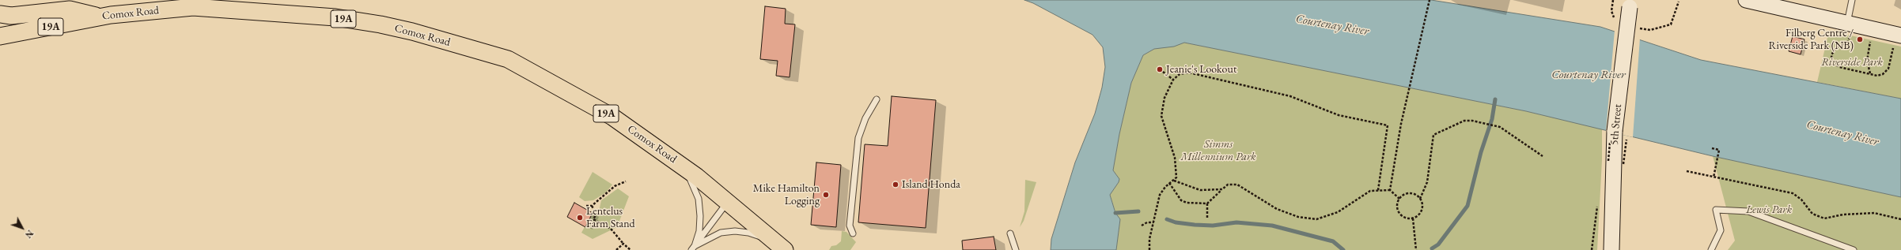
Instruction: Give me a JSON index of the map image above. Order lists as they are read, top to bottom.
{
  "streets": {
    "main road": ["Comox Road", "19A", "5th Street"]
  },
  "water": ["Courtenay River"],
  "parks": ["Riverside Park", "Simms Millennium Park", "Lewis Park"],
  "places": [
    "Filberg Centre / Riverside Park (NB)",
    "Jeanie's Lookout",
    "Island Honda",
    "Mike Hamilton Logging",
    "Lentelus Farm Stand"
  ],
  "north": "bottom right"
}
